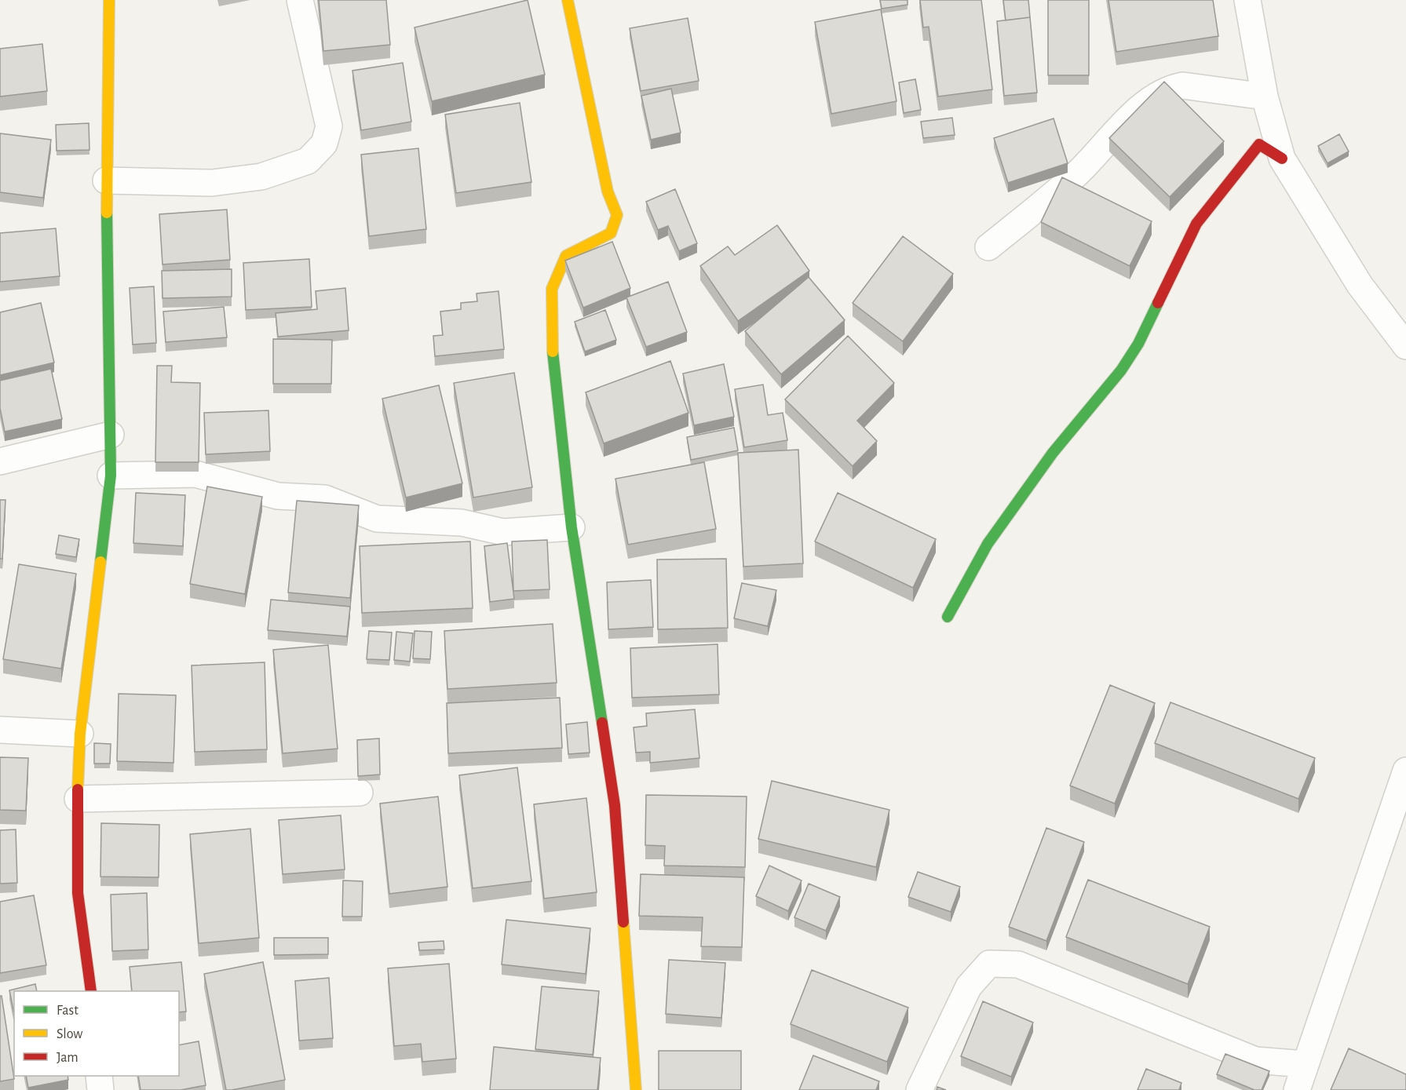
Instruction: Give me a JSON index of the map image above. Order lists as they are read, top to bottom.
{
  "legend": ["Fast", "Slow", "Jam"]
}
